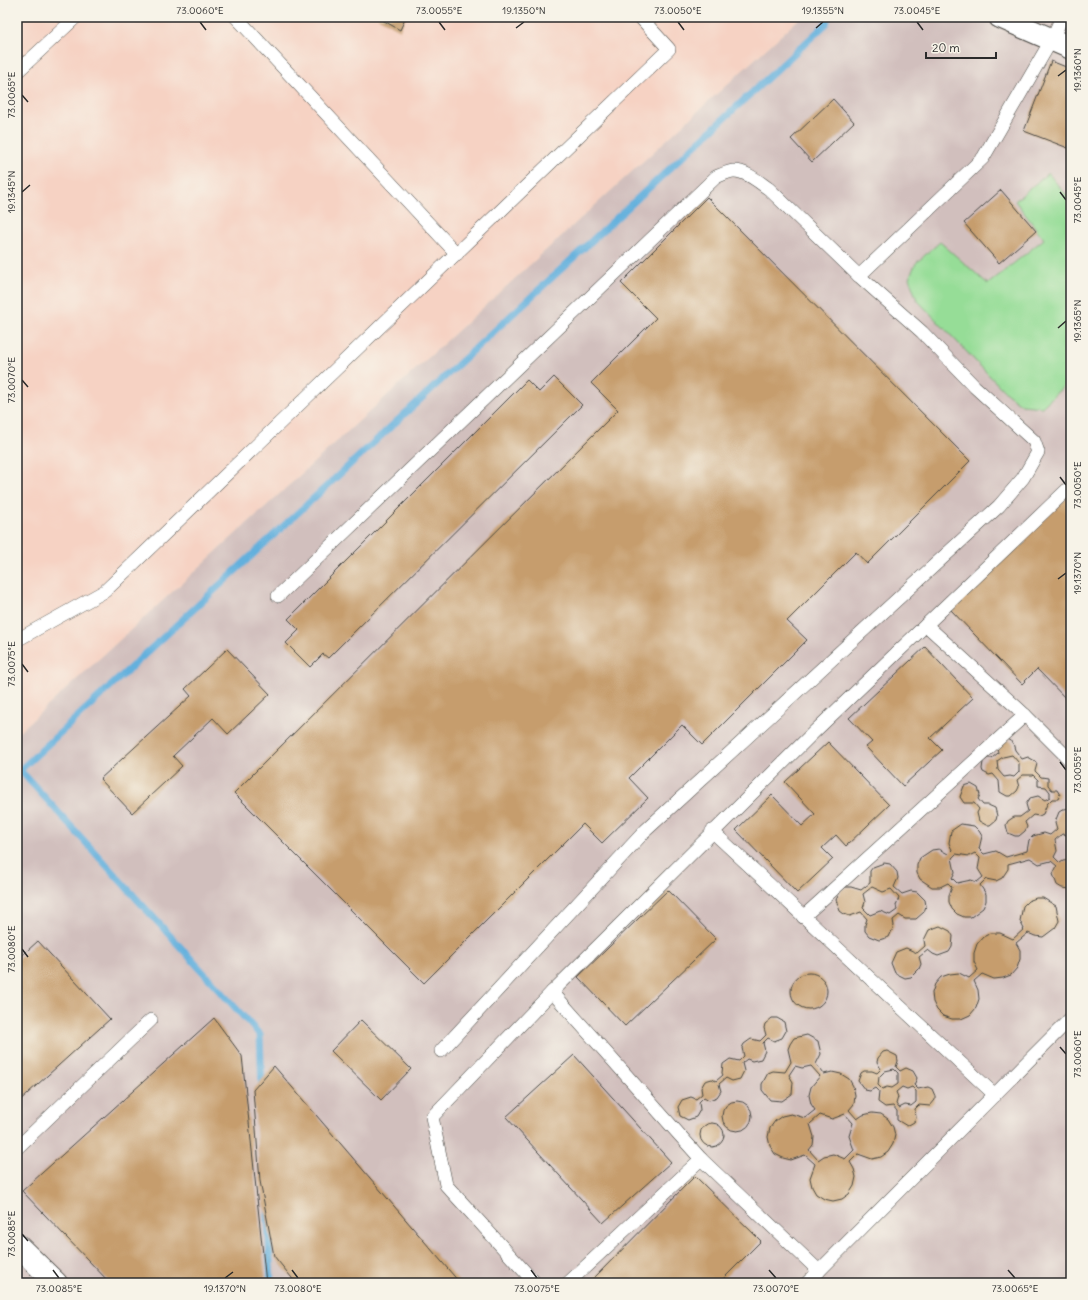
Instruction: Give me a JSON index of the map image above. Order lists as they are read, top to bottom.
{
  "scale_bar": "20 m",
  "coordinates": [
    "73.0060°E",
    "73.0055°E",
    "19.1350°N",
    "73.0050°E",
    "19.1355°N",
    "73.0045°E",
    "19.1360°N",
    "73.0065°E",
    "19.1345°N",
    "19.1365°N",
    "73.0070°E",
    "19.1370°N",
    "73.0075°E",
    "73.0080°E",
    "73.0085°E"
  ]
}
